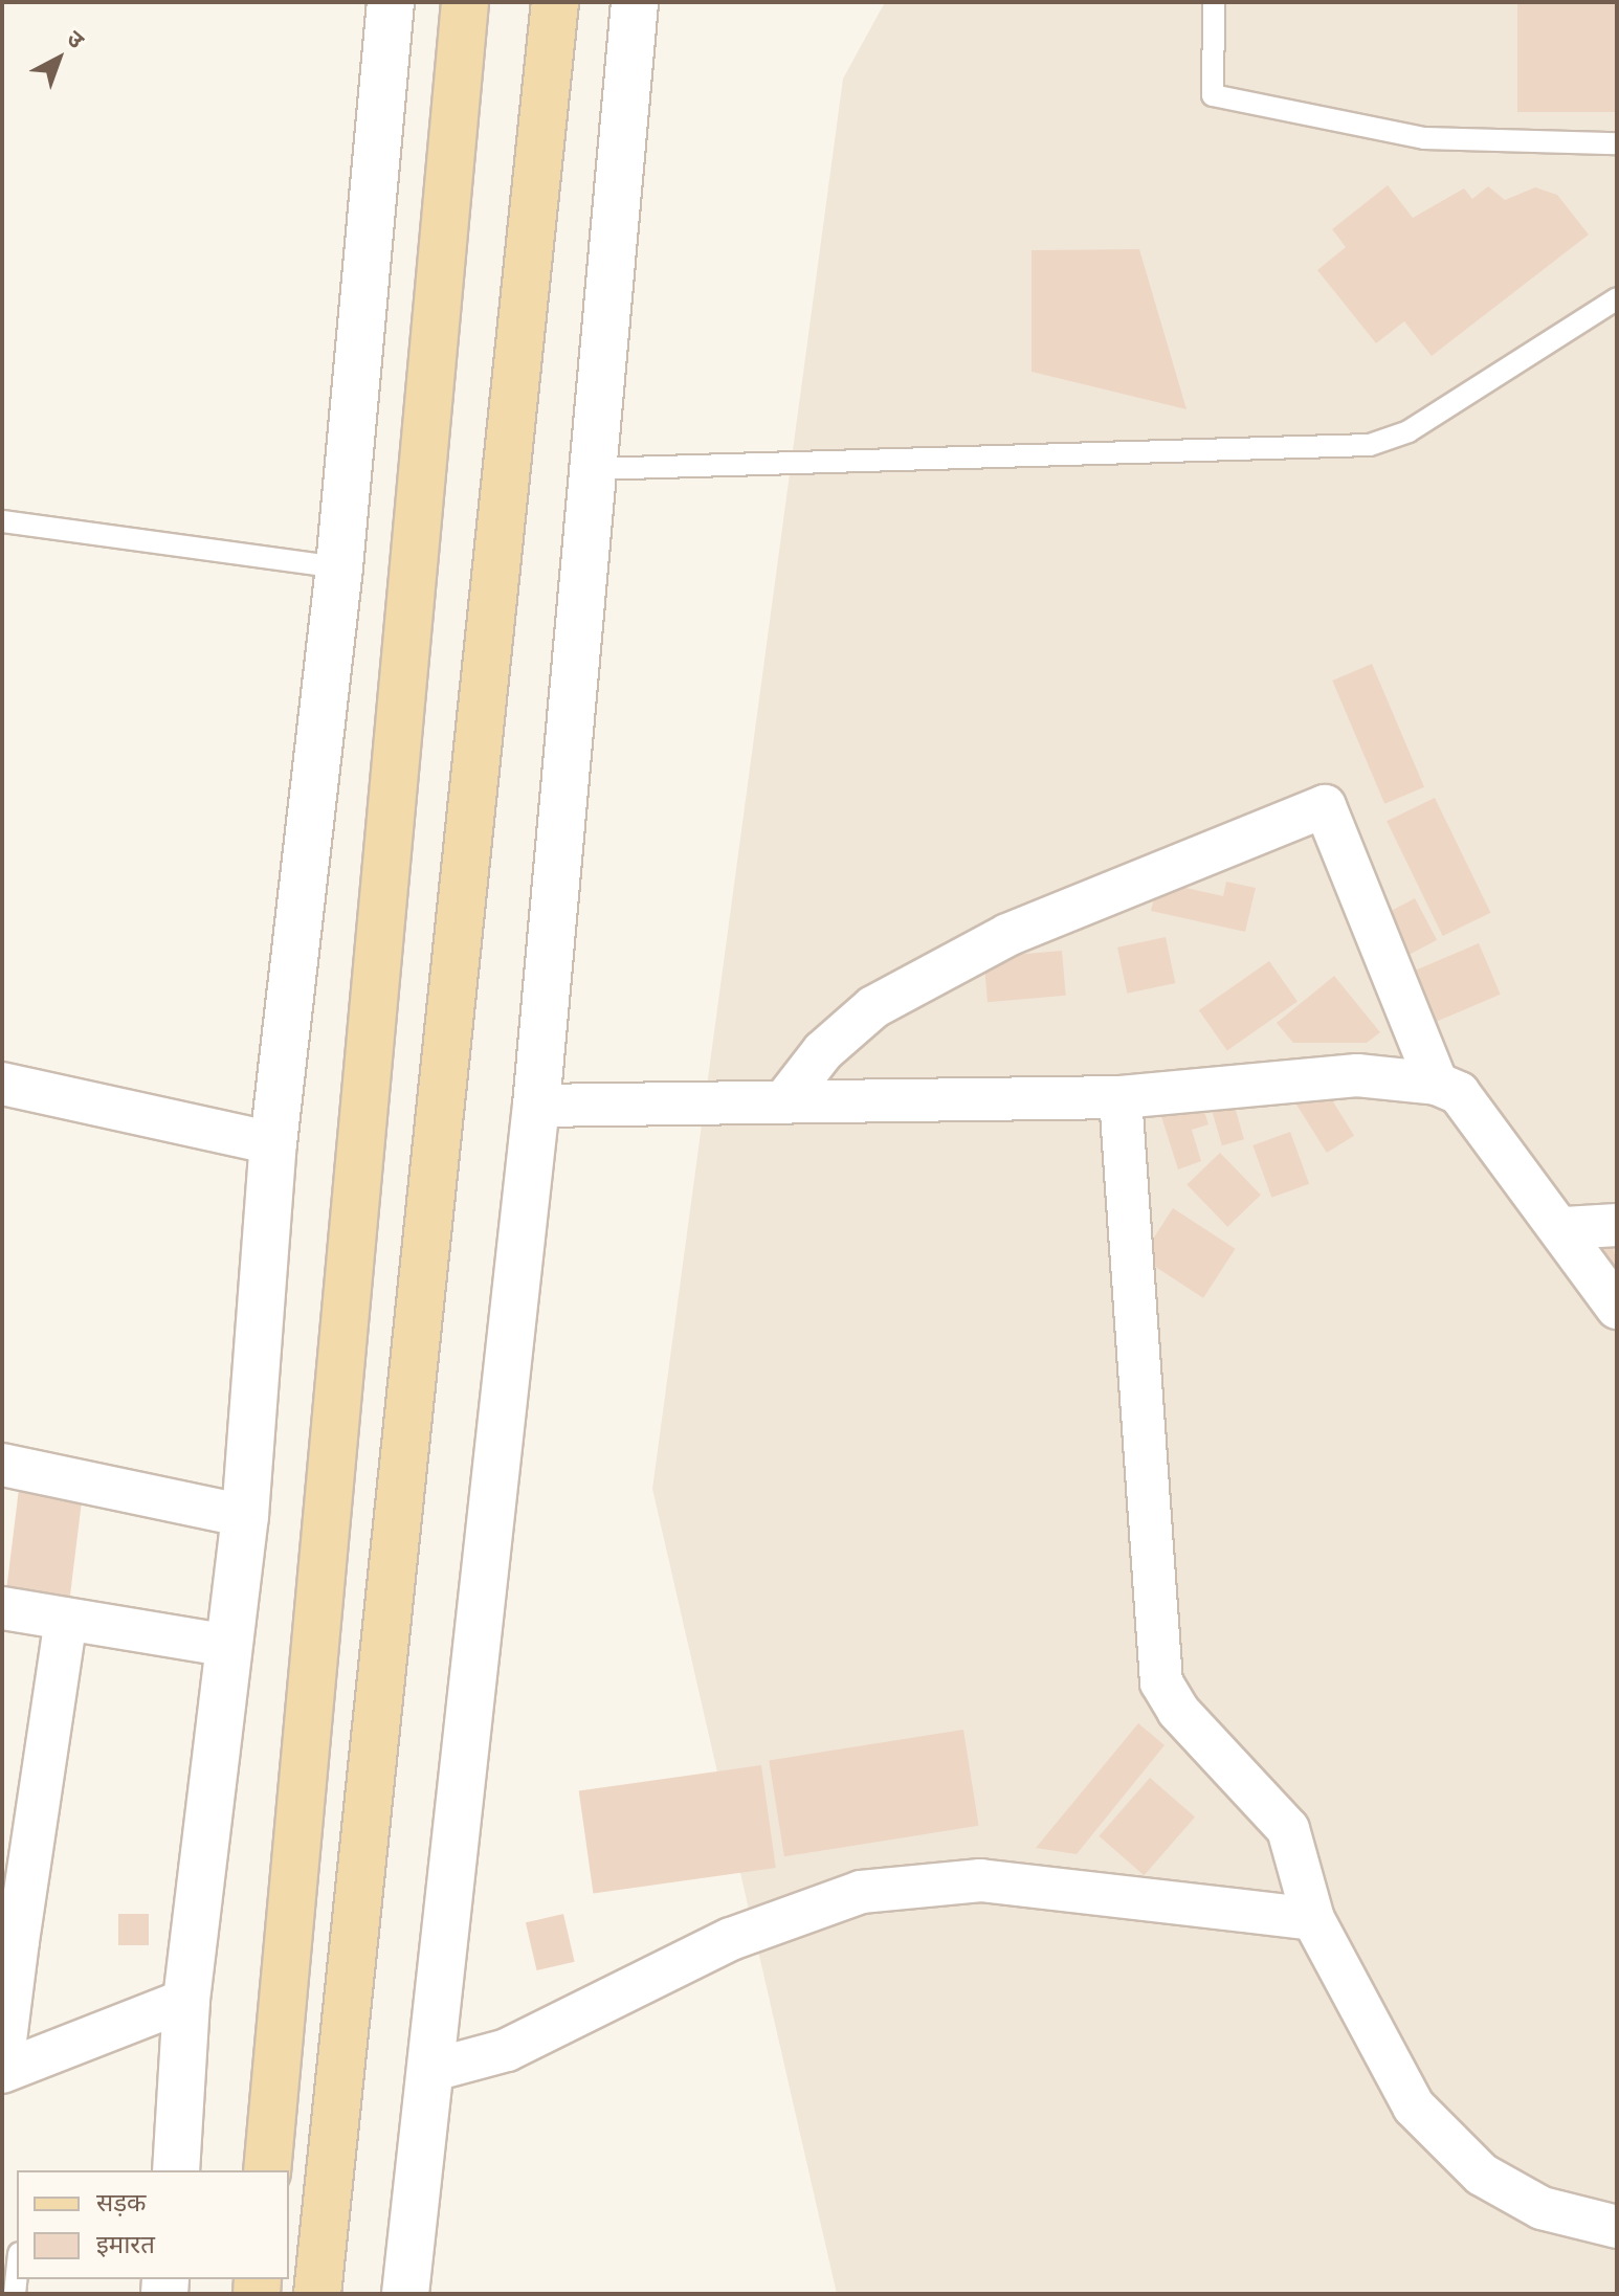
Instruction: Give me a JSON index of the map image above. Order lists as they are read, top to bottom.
{
  "legend": ["सड़क", "इमारत"],
  "north": "top right"
}
